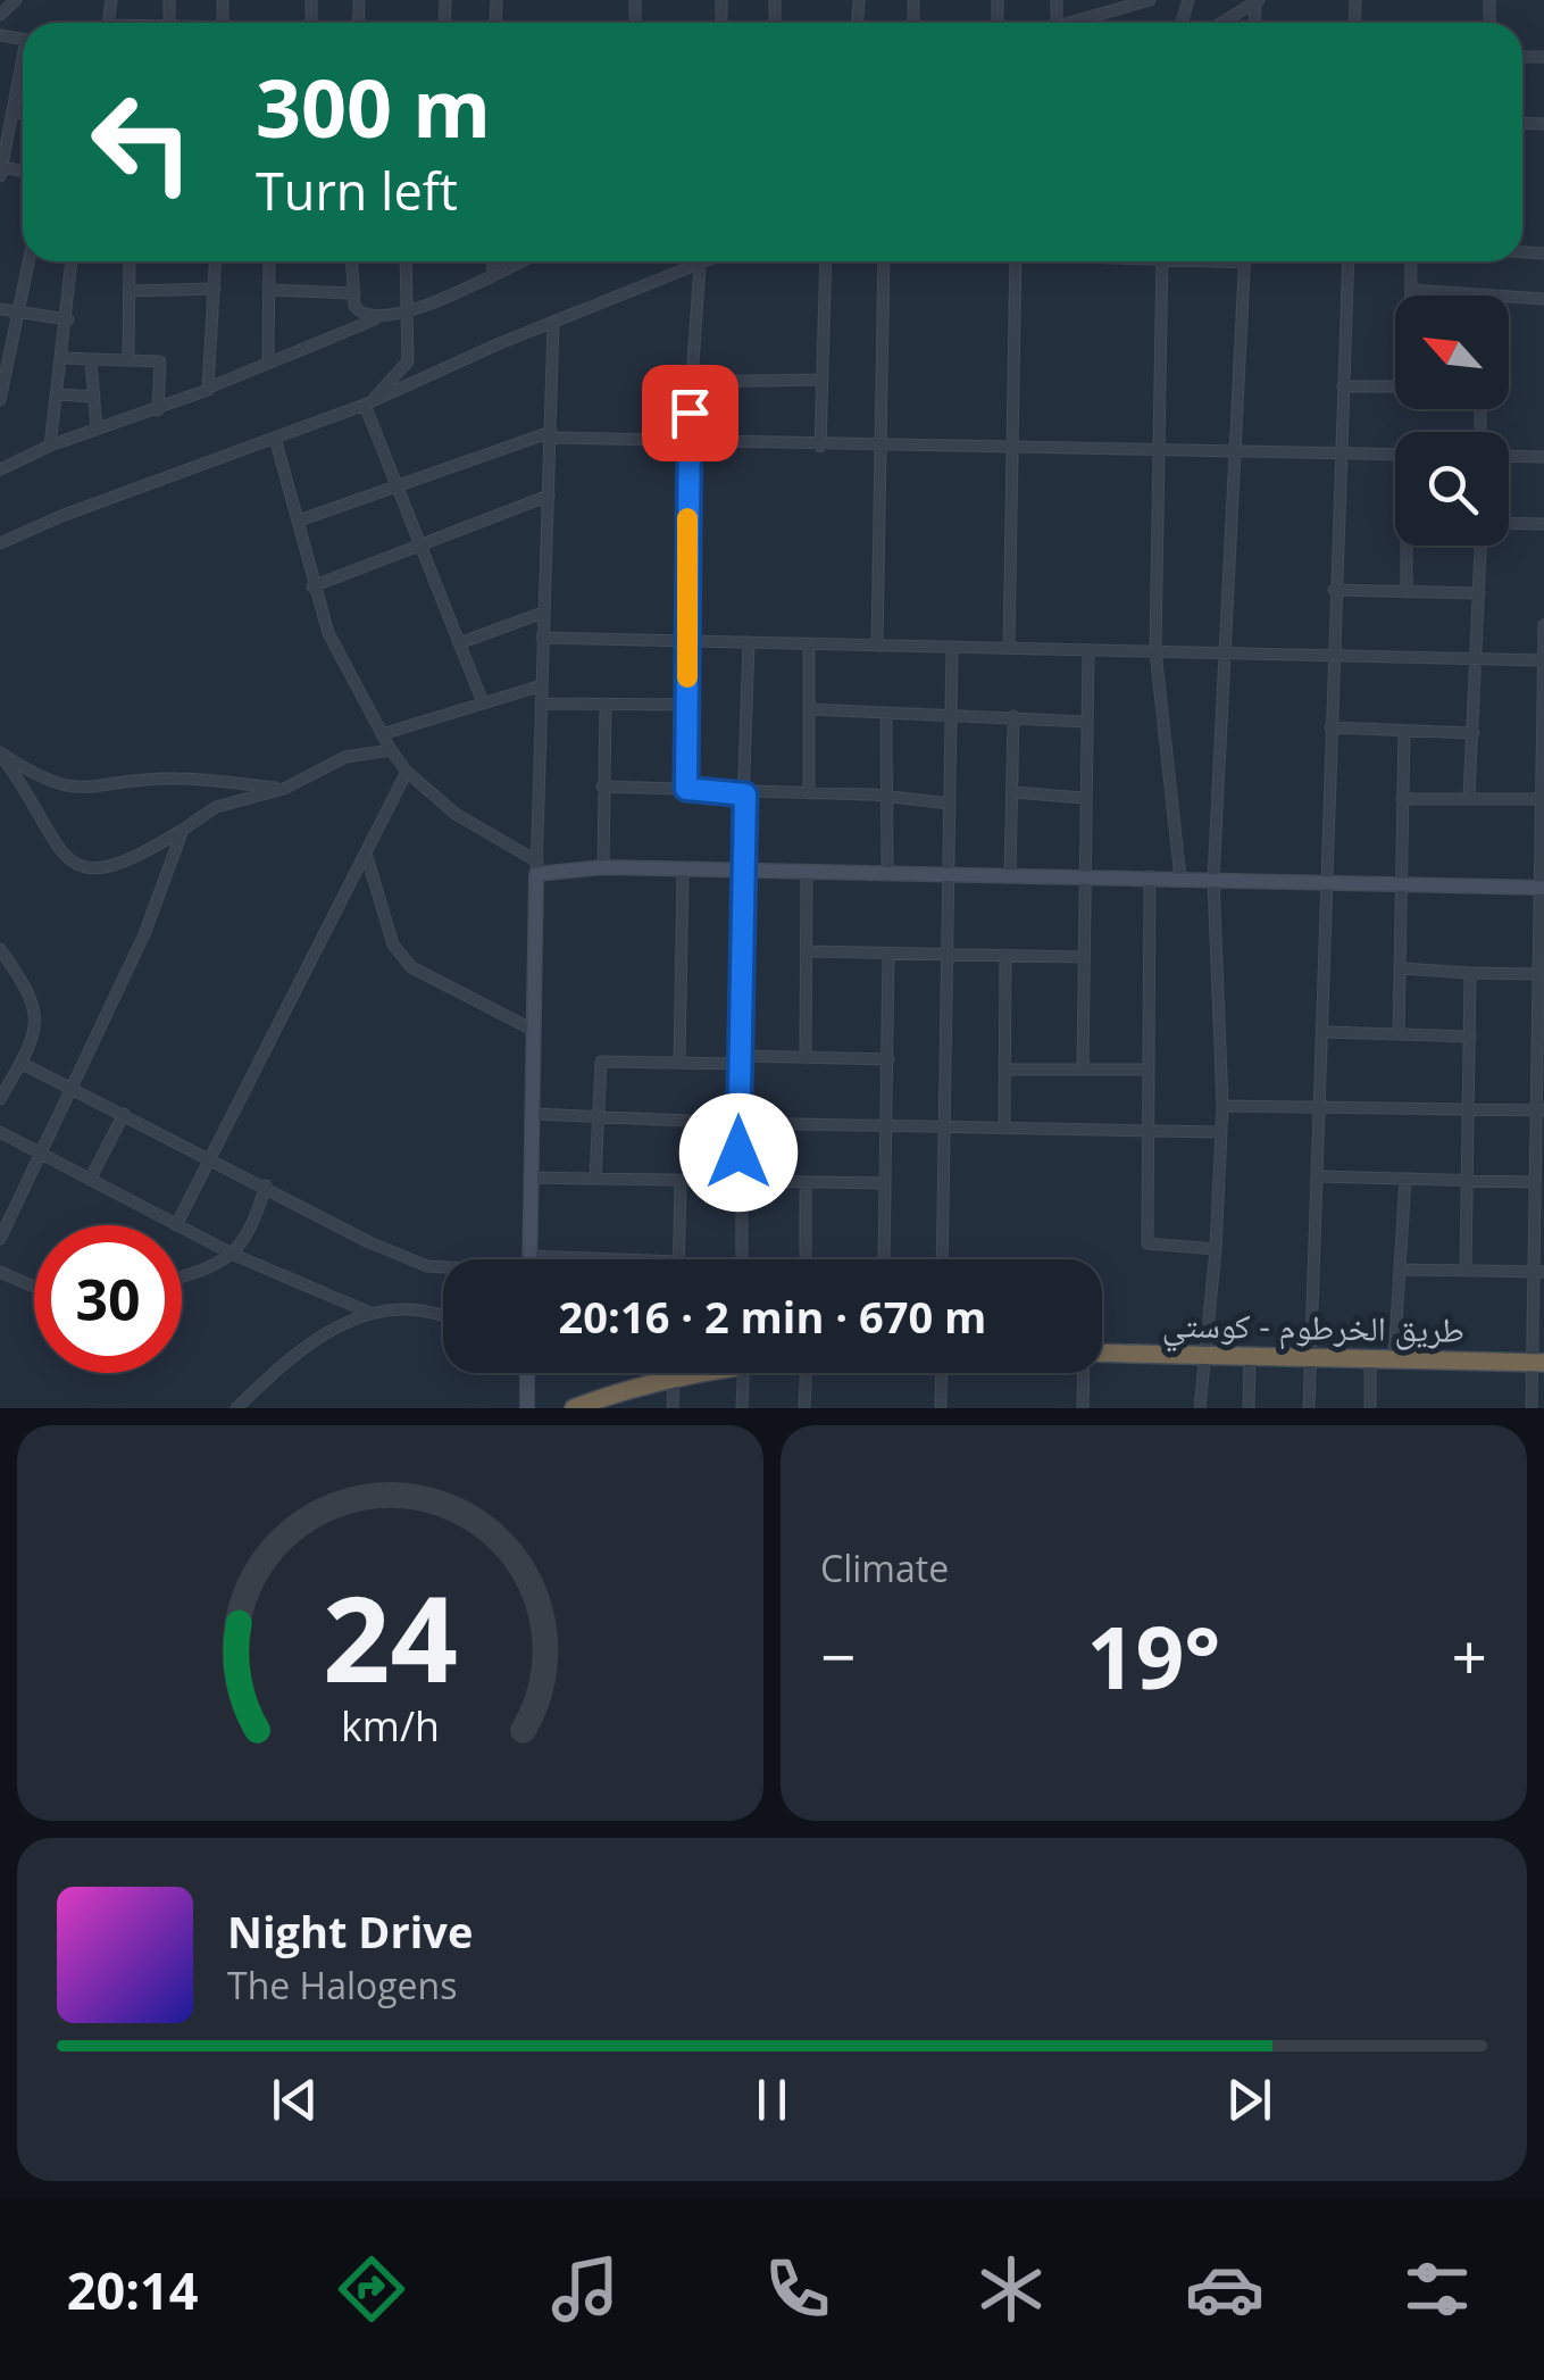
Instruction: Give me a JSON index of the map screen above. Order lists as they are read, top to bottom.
{
  "streets": {
    "highway": ["طريق الخرطوم - كوستي"]
  },
  "north": "top left",
  "page": {
    "turn": ["300 m", "Turn left"],
    "limit": "30",
    "trip": "20:16 · 2 min · 670 m",
    "tile": "Climate",
    "heat": ["−", "19°", "+"],
    "song": ["Night Drive", "The Halogens"],
    "tabs": "20:14",
    "gauge": ["24", "km/h"]
  }
}
